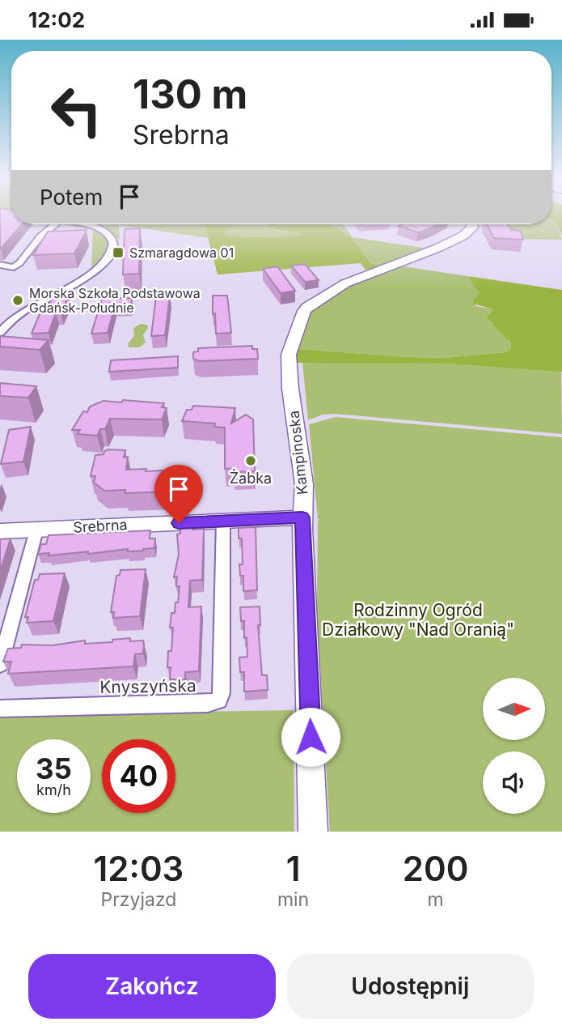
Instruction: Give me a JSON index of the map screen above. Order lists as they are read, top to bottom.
{
  "streets": {
    "street": ["Kampinoska", "Srebrna", "Knyszyńska"]
  },
  "crossings": [
    ["Kampinoska", "Srebrna"],
    ["Srebrna", "Knyszyńska"]
  ],
  "parks": ["Rodzinny Ogród Działkowy \"Nad Oranią\""],
  "places": {
    "transit": ["Szmaragdowa 01"],
    "other": ["Morska Szkoła Podstawowa Gdańsk-Południe", "Żabka"]
  },
  "north": "right",
  "page": {
    "status": "12:02",
    "turn": ["130 m", "Srebrna"],
    "then": "Potem",
    "speed": "35 km/h",
    "limit": "40",
    "eta": [
      "12:03",
      "Przyjazd",
      "1",
      "min",
      "200",
      "m"
    ],
    "buttons": ["Zakończ", "Udostępnij"]
  }
}
